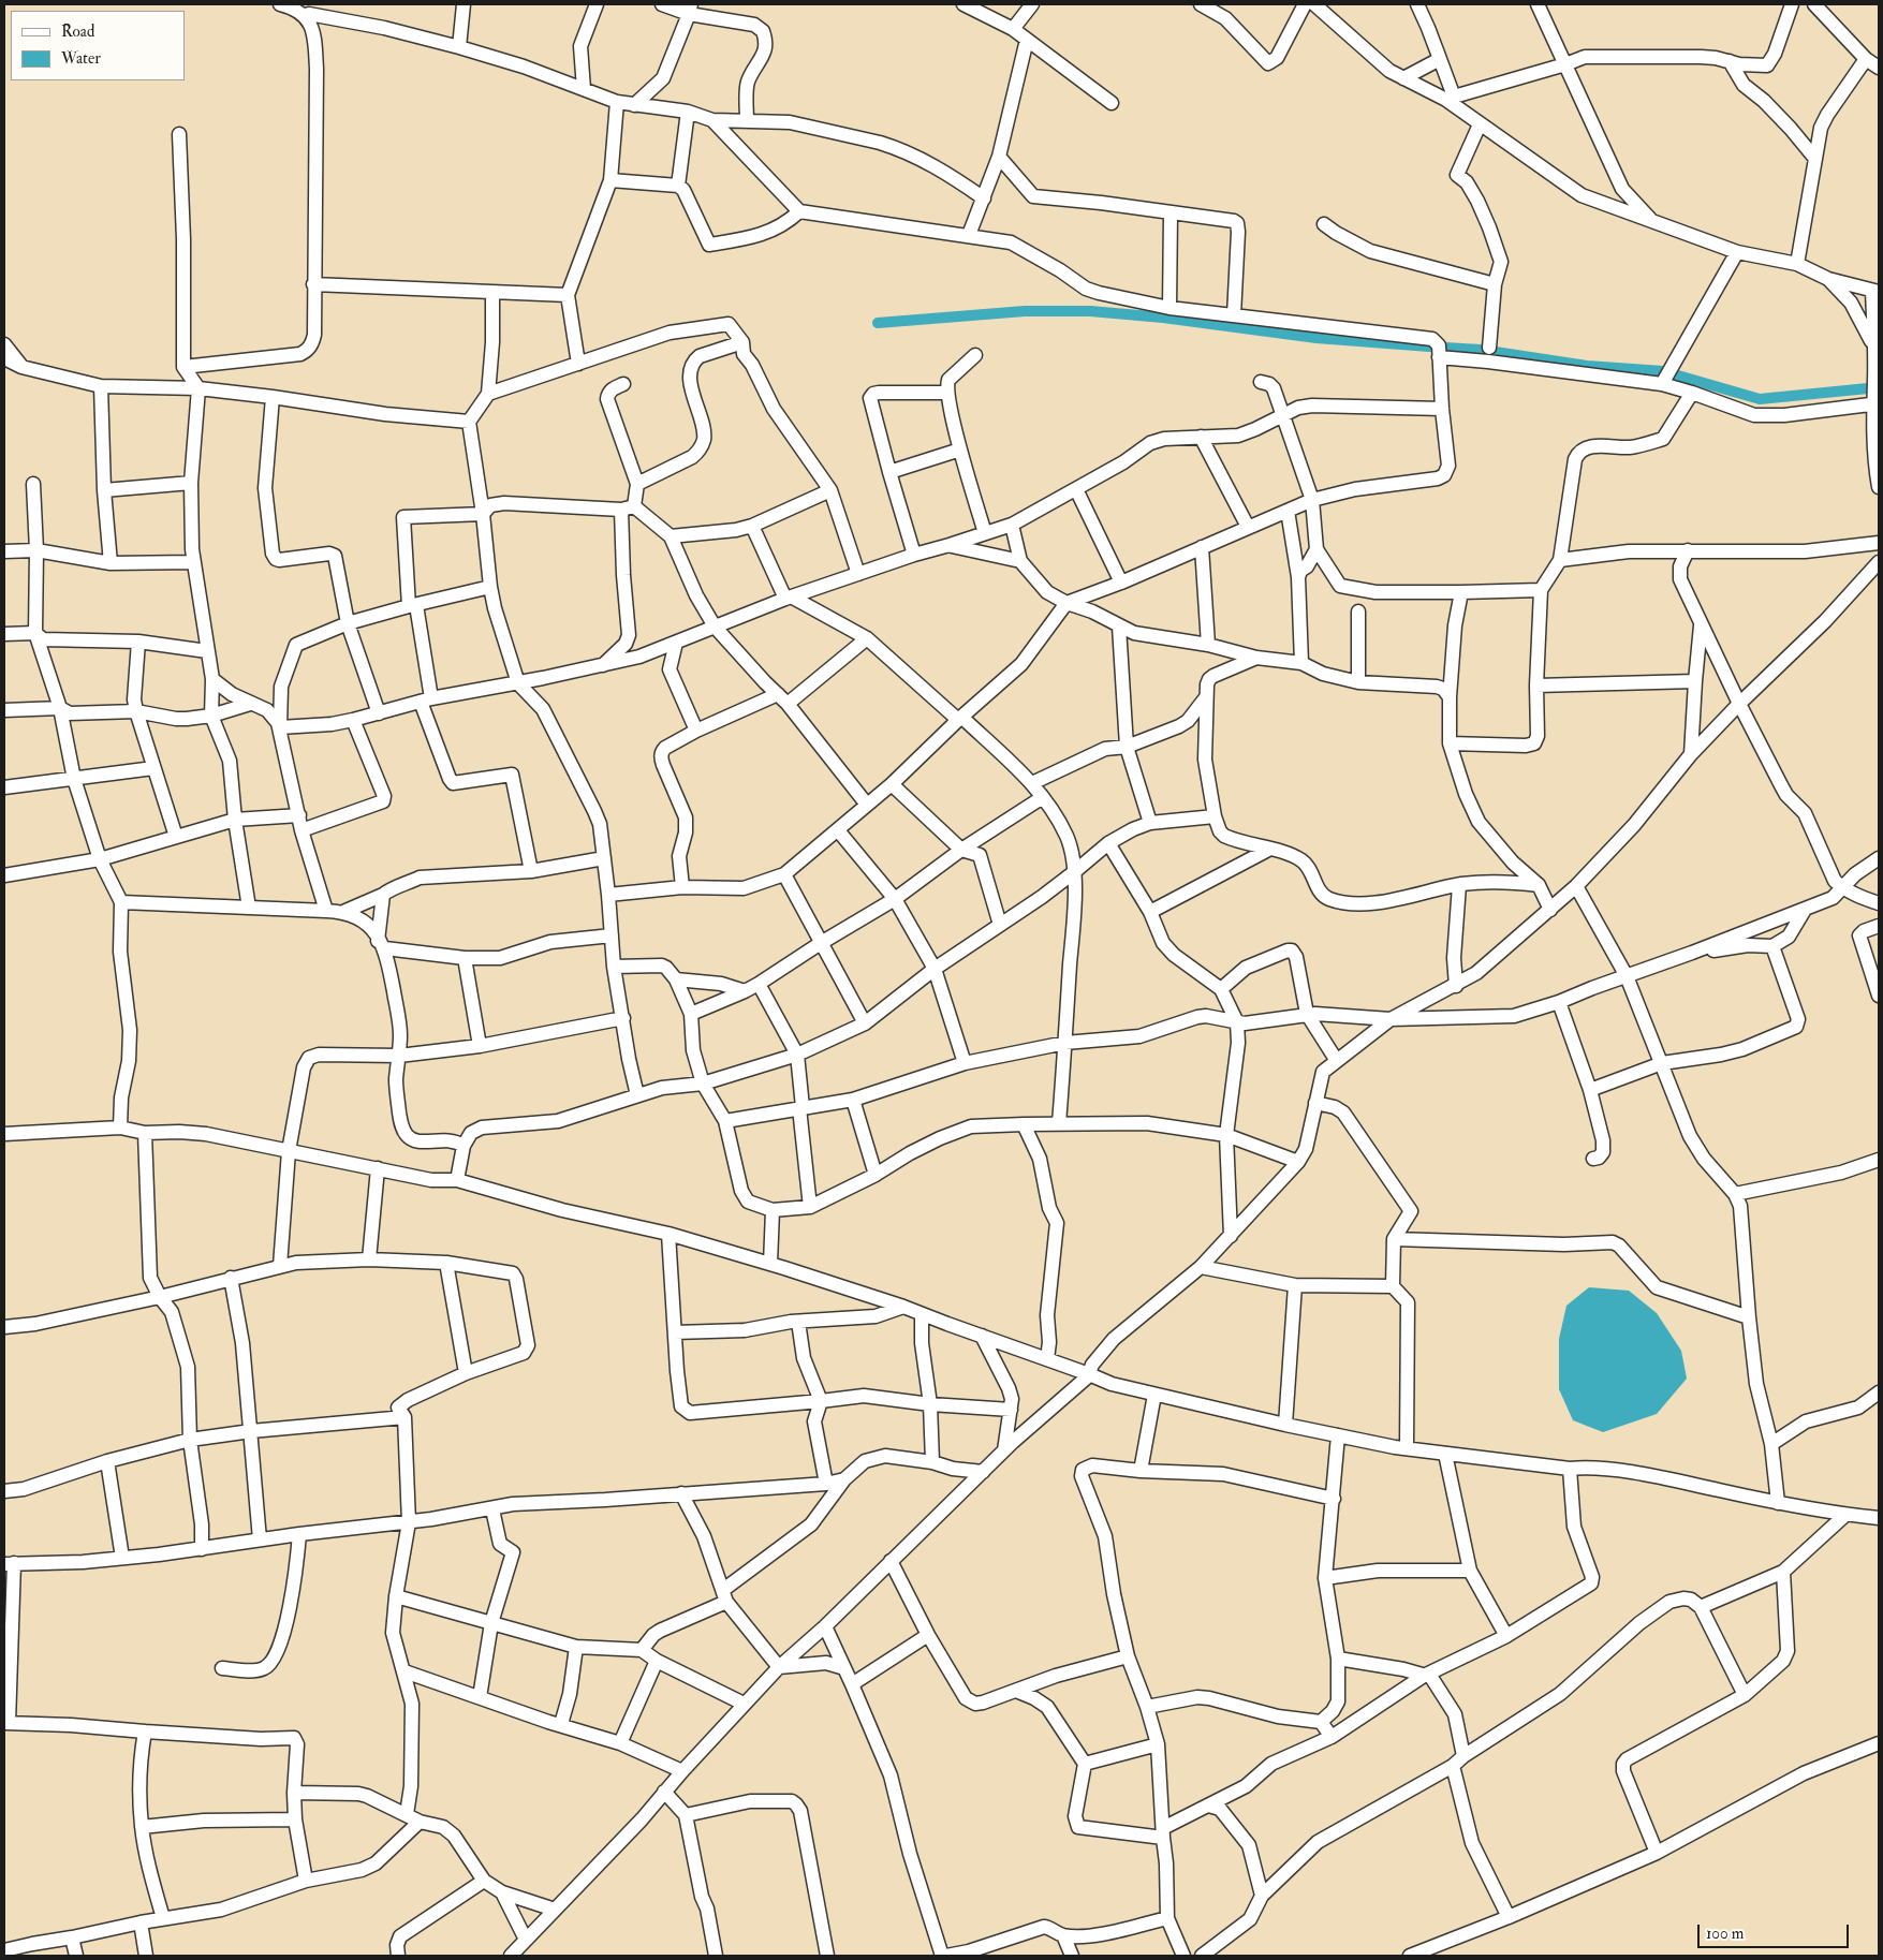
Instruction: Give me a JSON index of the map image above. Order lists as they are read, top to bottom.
{
  "legend": ["Road", "Water"],
  "scale_bar": "100 m"
}
